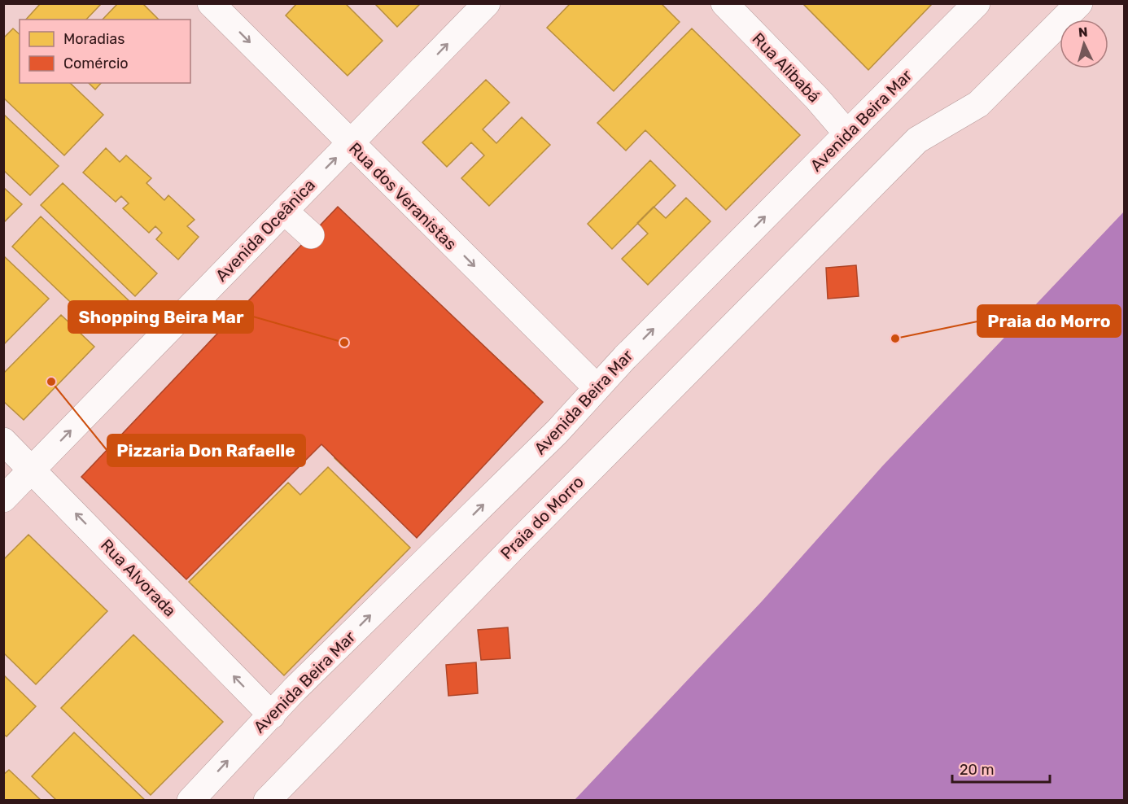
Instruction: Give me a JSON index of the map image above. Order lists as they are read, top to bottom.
{
  "streets": {
    "street": [
      "Rua Alibabá",
      "Avenida Beira Mar",
      "Rua dos Veranistas",
      "Avenida Oceânica",
      "Praia do Morro",
      "Rua Alvorada"
    ]
  },
  "crossings": [
    ["Rua Alibabá", "Avenida Beira Mar"],
    ["Avenida Beira Mar", "Rua dos Veranistas"],
    ["Avenida Beira Mar", "Rua Alvorada"],
    ["Rua dos Veranistas", "Avenida Oceânica"],
    ["Avenida Oceânica", "Rua Alvorada"]
  ],
  "one_way": [
    "Avenida Beira Mar",
    "Rua dos Veranistas",
    "Avenida Oceânica",
    "Rua Alvorada"
  ],
  "places": ["Praia do Morro", "Shopping Beira Mar", "Pizzaria Don Rafaelle"],
  "legend": ["Moradias", "Comércio"],
  "scale_bar": "20 m",
  "north": "top"
}
